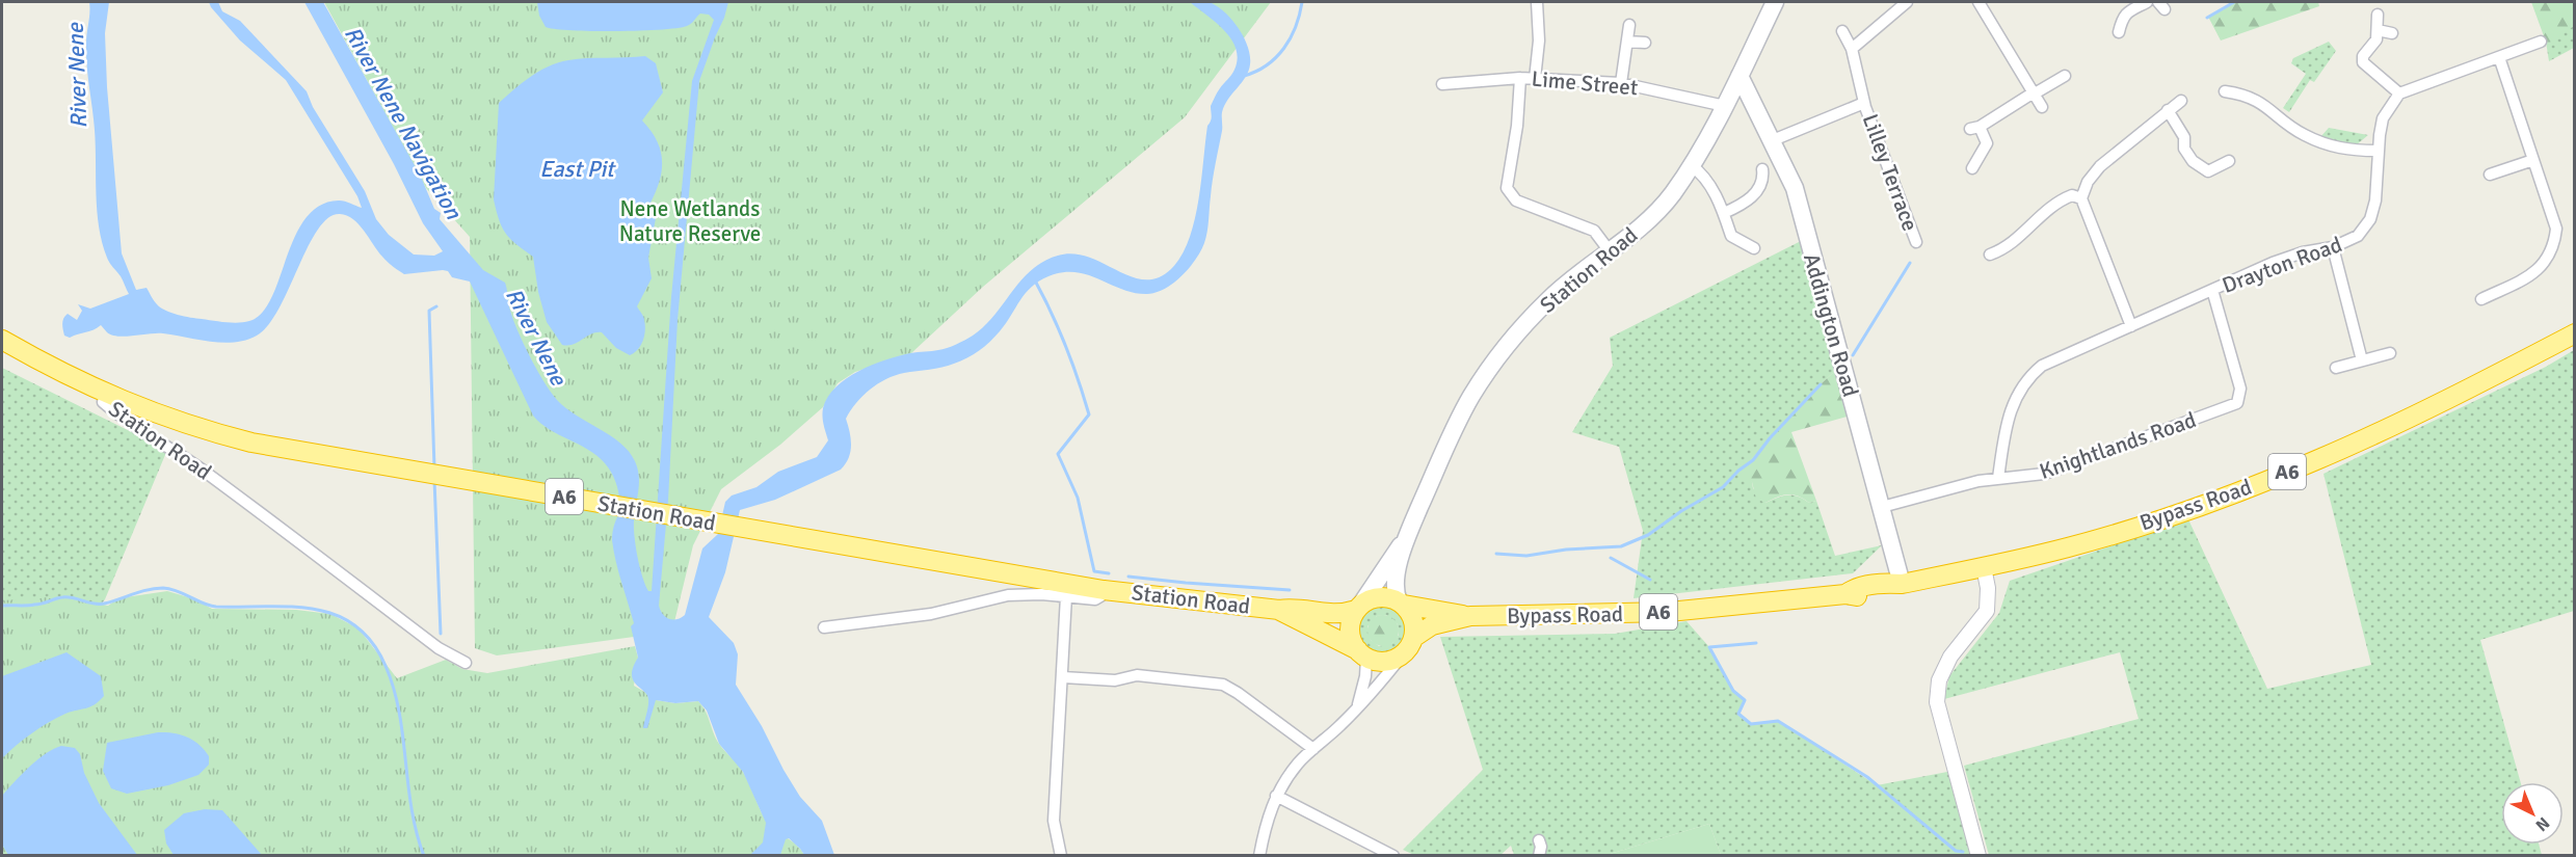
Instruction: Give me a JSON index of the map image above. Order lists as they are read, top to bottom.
{
  "streets": {
    "highway": ["Station Road", "A6", "Bypass Road"],
    "main road": ["Addington Road"],
    "street": [
      "Lime Street",
      "Lilley Terrace",
      "Drayton Road",
      "Knightlands Road"
    ]
  },
  "crossings": [
    ["Lime Street", "Station Road"],
    ["Drayton Road", "Knightlands Road"],
    ["Station Road", "Addington Road"],
    ["Station Road", "Bypass Road"],
    ["Addington Road", "Knightlands Road"],
    ["Addington Road", "Bypass Road"]
  ],
  "water": ["River Nene", "River Nene Navigation", "East Pit"],
  "parks": ["Nene Wetlands Nature Reserve"],
  "north": "bottom right"
}
